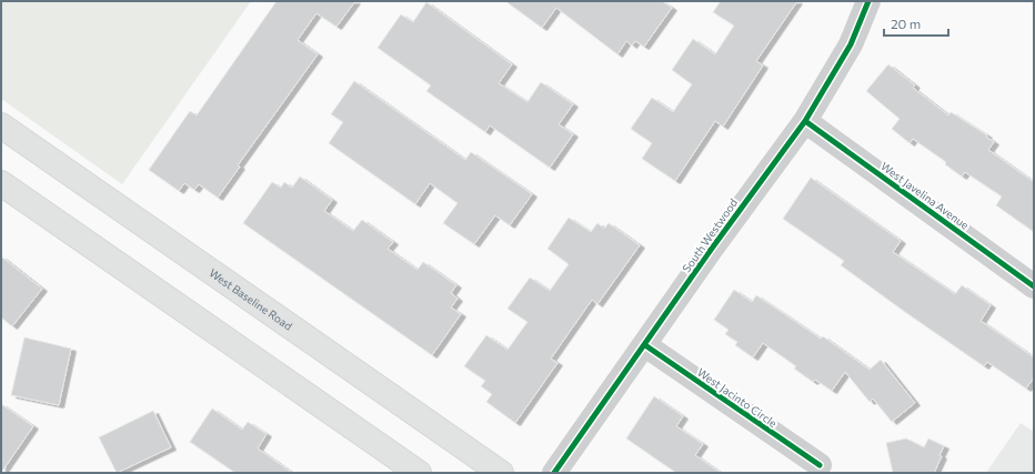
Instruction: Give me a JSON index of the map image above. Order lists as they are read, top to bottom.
{
  "streets": {
    "main road": ["West Baseline Road"],
    "street": ["West Javelina Avenue", "South Westwood", "West Jacinto Circle"]
  },
  "crossings": [
    ["West Javelina Avenue", "South Westwood"],
    ["South Westwood", "West Jacinto Circle"]
  ],
  "scale_bar": "20 m"
}
